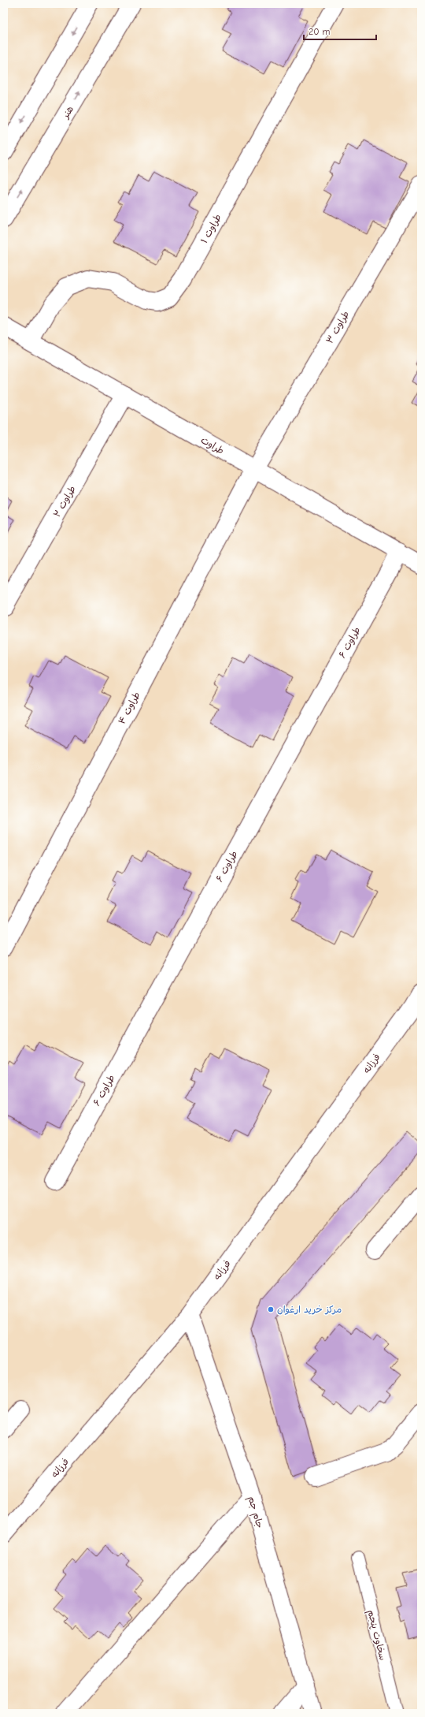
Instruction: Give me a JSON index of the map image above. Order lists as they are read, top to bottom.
{
  "streets": {
    "street": [
      "هنر",
      "طراوت ۱",
      "طراوت ۳",
      "طراوت",
      "طراوت ۲",
      "طراوت ۶",
      "طراوت ۴",
      "فرزانه",
      "جام جم"
    ],
    "lane": ["سخاوت پنجم"]
  },
  "crossings": [
    ["طراوت ۱", "طراوت"],
    ["طراوت ۳", "طراوت"],
    ["طراوت ۳", "طراوت ۴"],
    ["طراوت", "طراوت ۲"],
    ["طراوت", "طراوت ۶"],
    ["طراوت", "طراوت ۴"],
    ["فرزانه", "جام جم"]
  ],
  "places": ["مرکز خرید ارغوان"],
  "scale_bar": "20 m"
}
